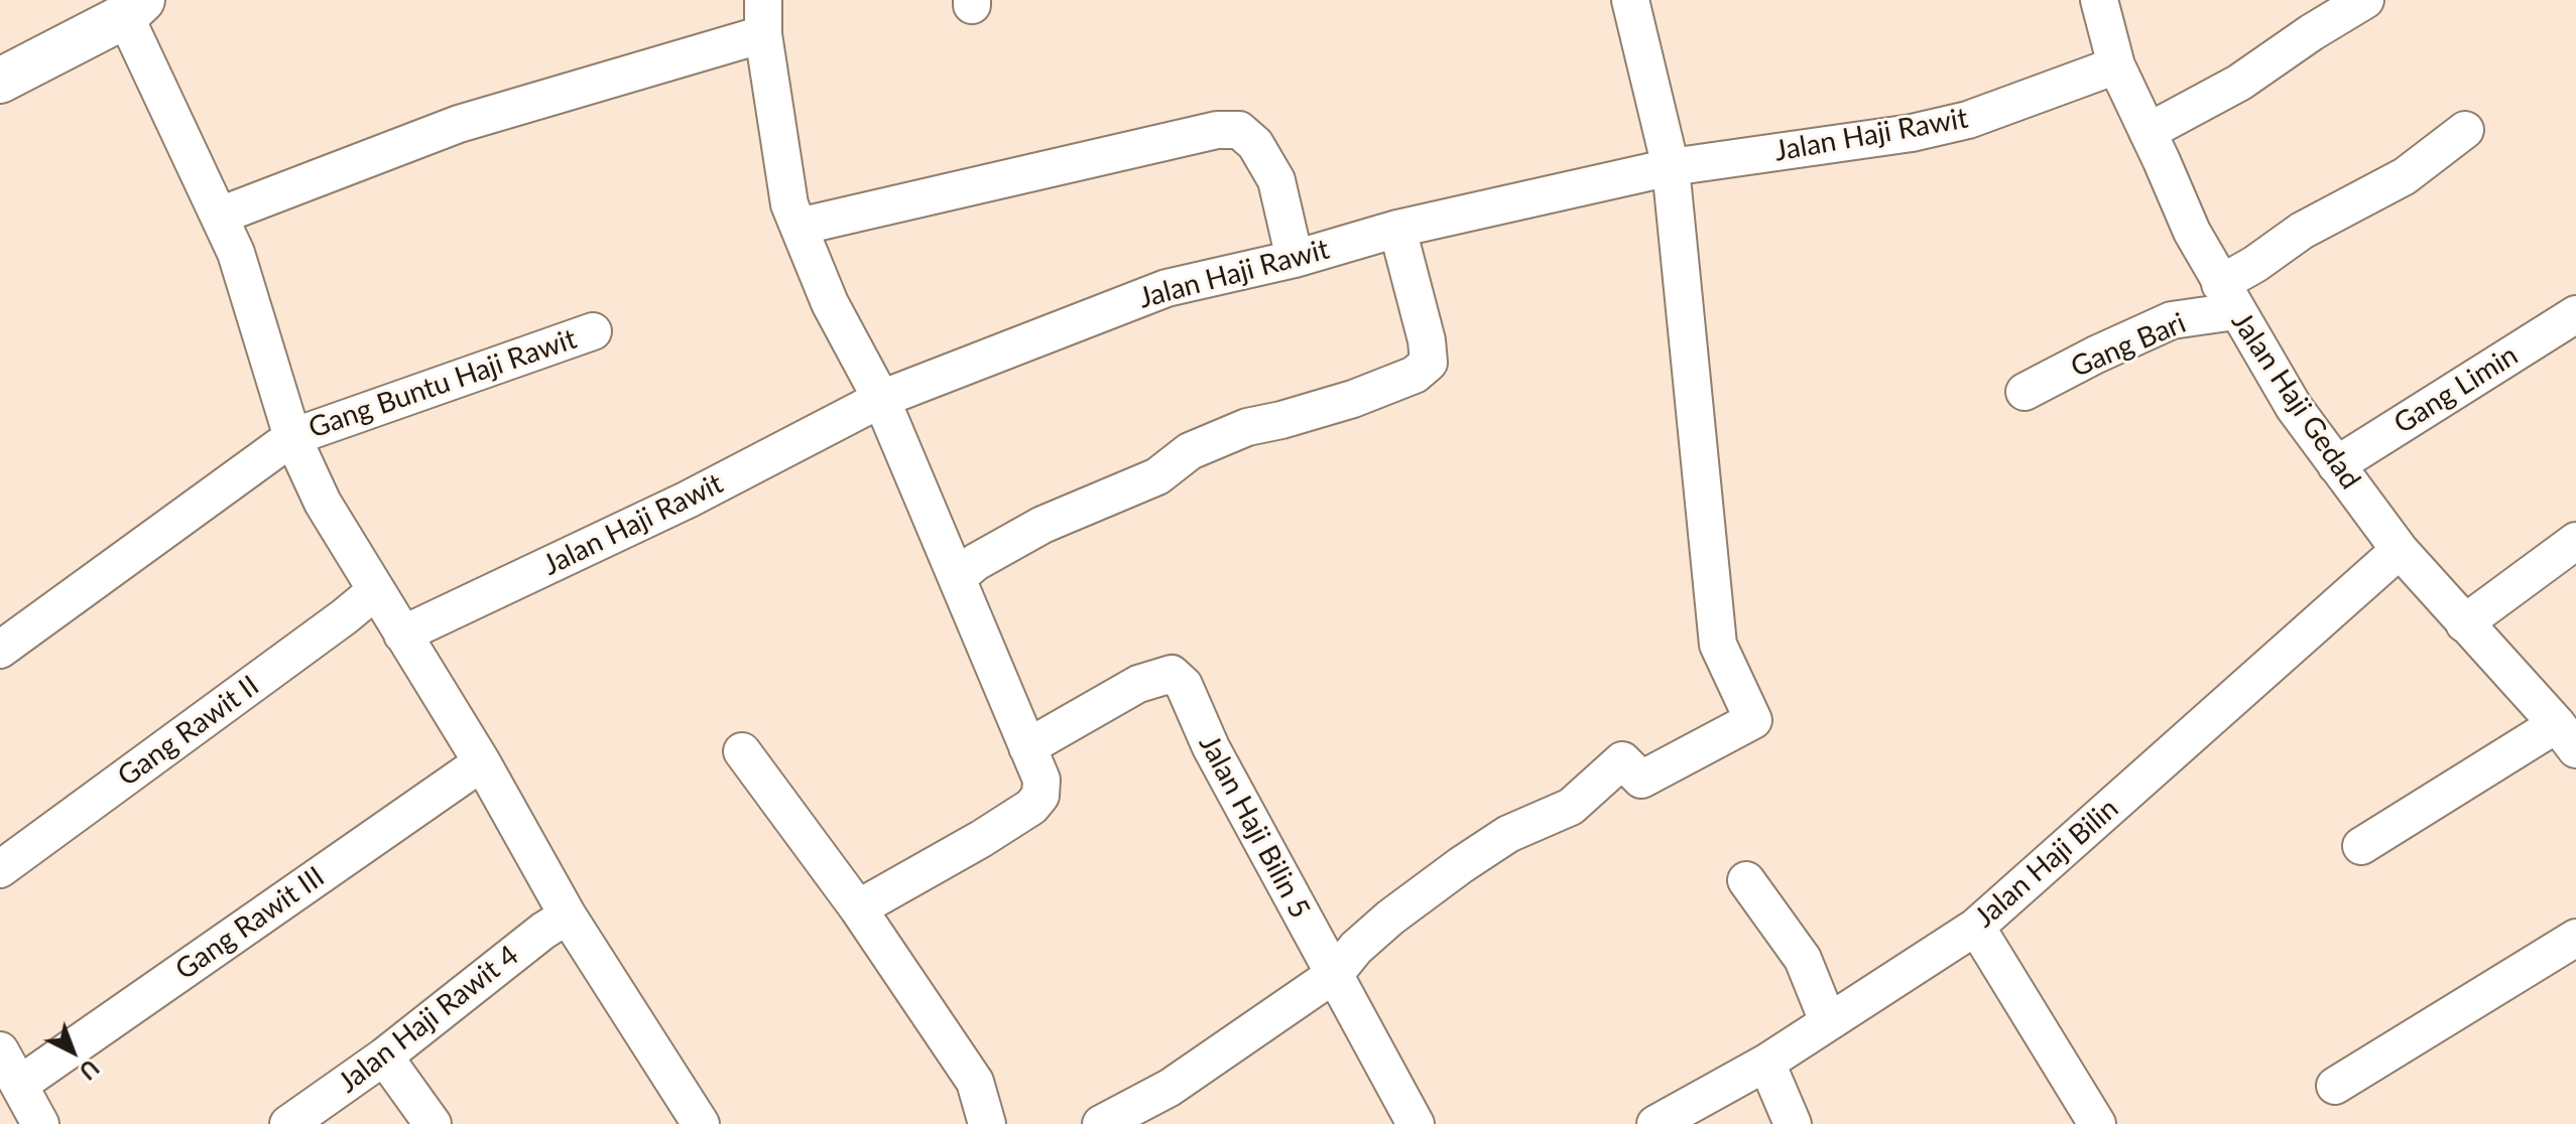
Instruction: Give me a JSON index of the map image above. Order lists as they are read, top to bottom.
{
  "streets": {
    "street": [
      "Jalan Haji Rawit",
      "Gang Bari",
      "Gang Buntu Haji Rawit",
      "Gang Limin",
      "Jalan Haji Gedad",
      "Gang Rawit II",
      "Jalan Haji Bilin 5",
      "Jalan Haji Bilin",
      "Gang Rawit III",
      "Jalan Haji Rawit 4"
    ]
  },
  "crossings": [
    ["Jalan Haji Rawit", "Jalan Haji Gedad"],
    ["Gang Bari", "Jalan Haji Gedad"],
    ["Gang Limin", "Jalan Haji Gedad"],
    ["Jalan Haji Gedad", "Jalan Haji Bilin"]
  ],
  "north": "bottom right"
}
